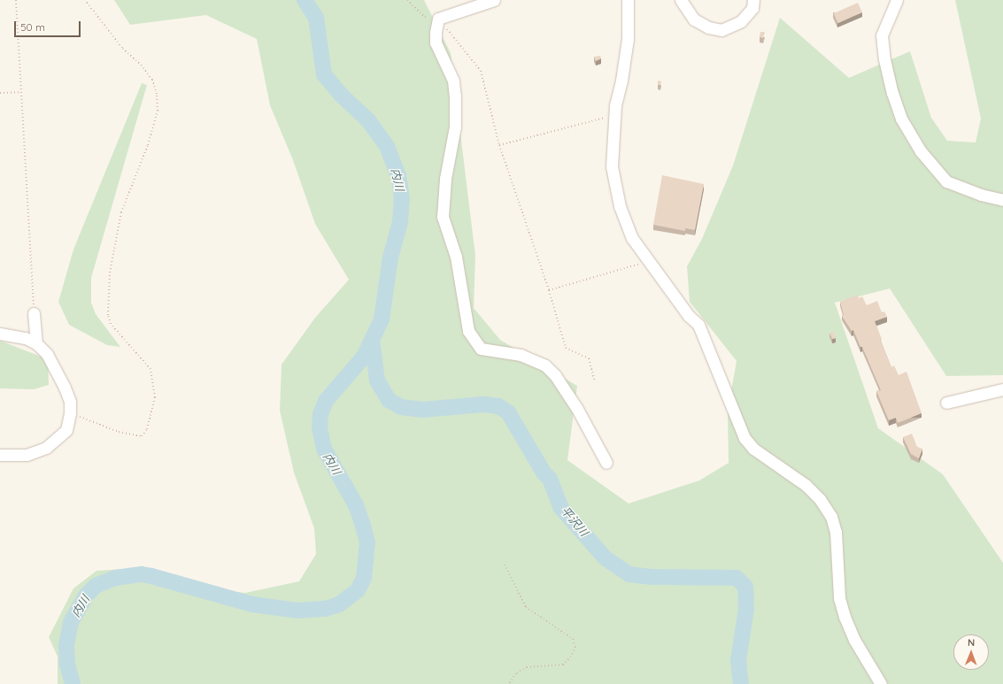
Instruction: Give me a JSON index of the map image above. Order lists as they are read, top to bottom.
{
  "water": ["内川", "平沢川"],
  "scale_bar": "50 m",
  "north": "top"
}
